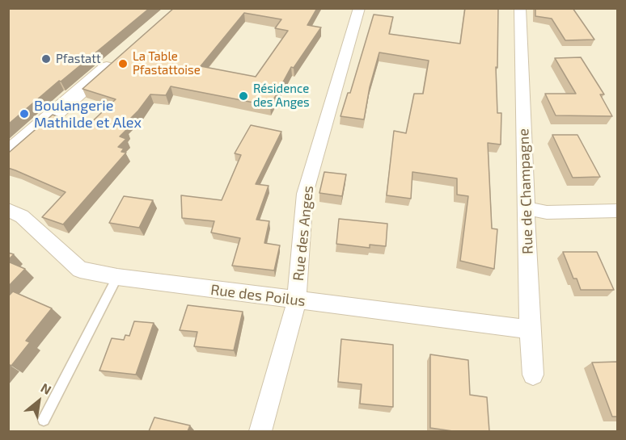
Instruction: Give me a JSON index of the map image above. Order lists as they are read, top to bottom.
{
  "streets": {
    "street": ["Rue de Champagne", "Rue des Anges", "Rue des Poilus"]
  },
  "crossings": [
    ["Rue de Champagne", "Rue des Poilus"],
    ["Rue des Anges", "Rue des Poilus"]
  ],
  "places": [
    "Pfastatt",
    "La Table Pfastattoise",
    "Résidence des Anges",
    "Boulangerie Mathilde et Alex"
  ],
  "north": "top right"
}
